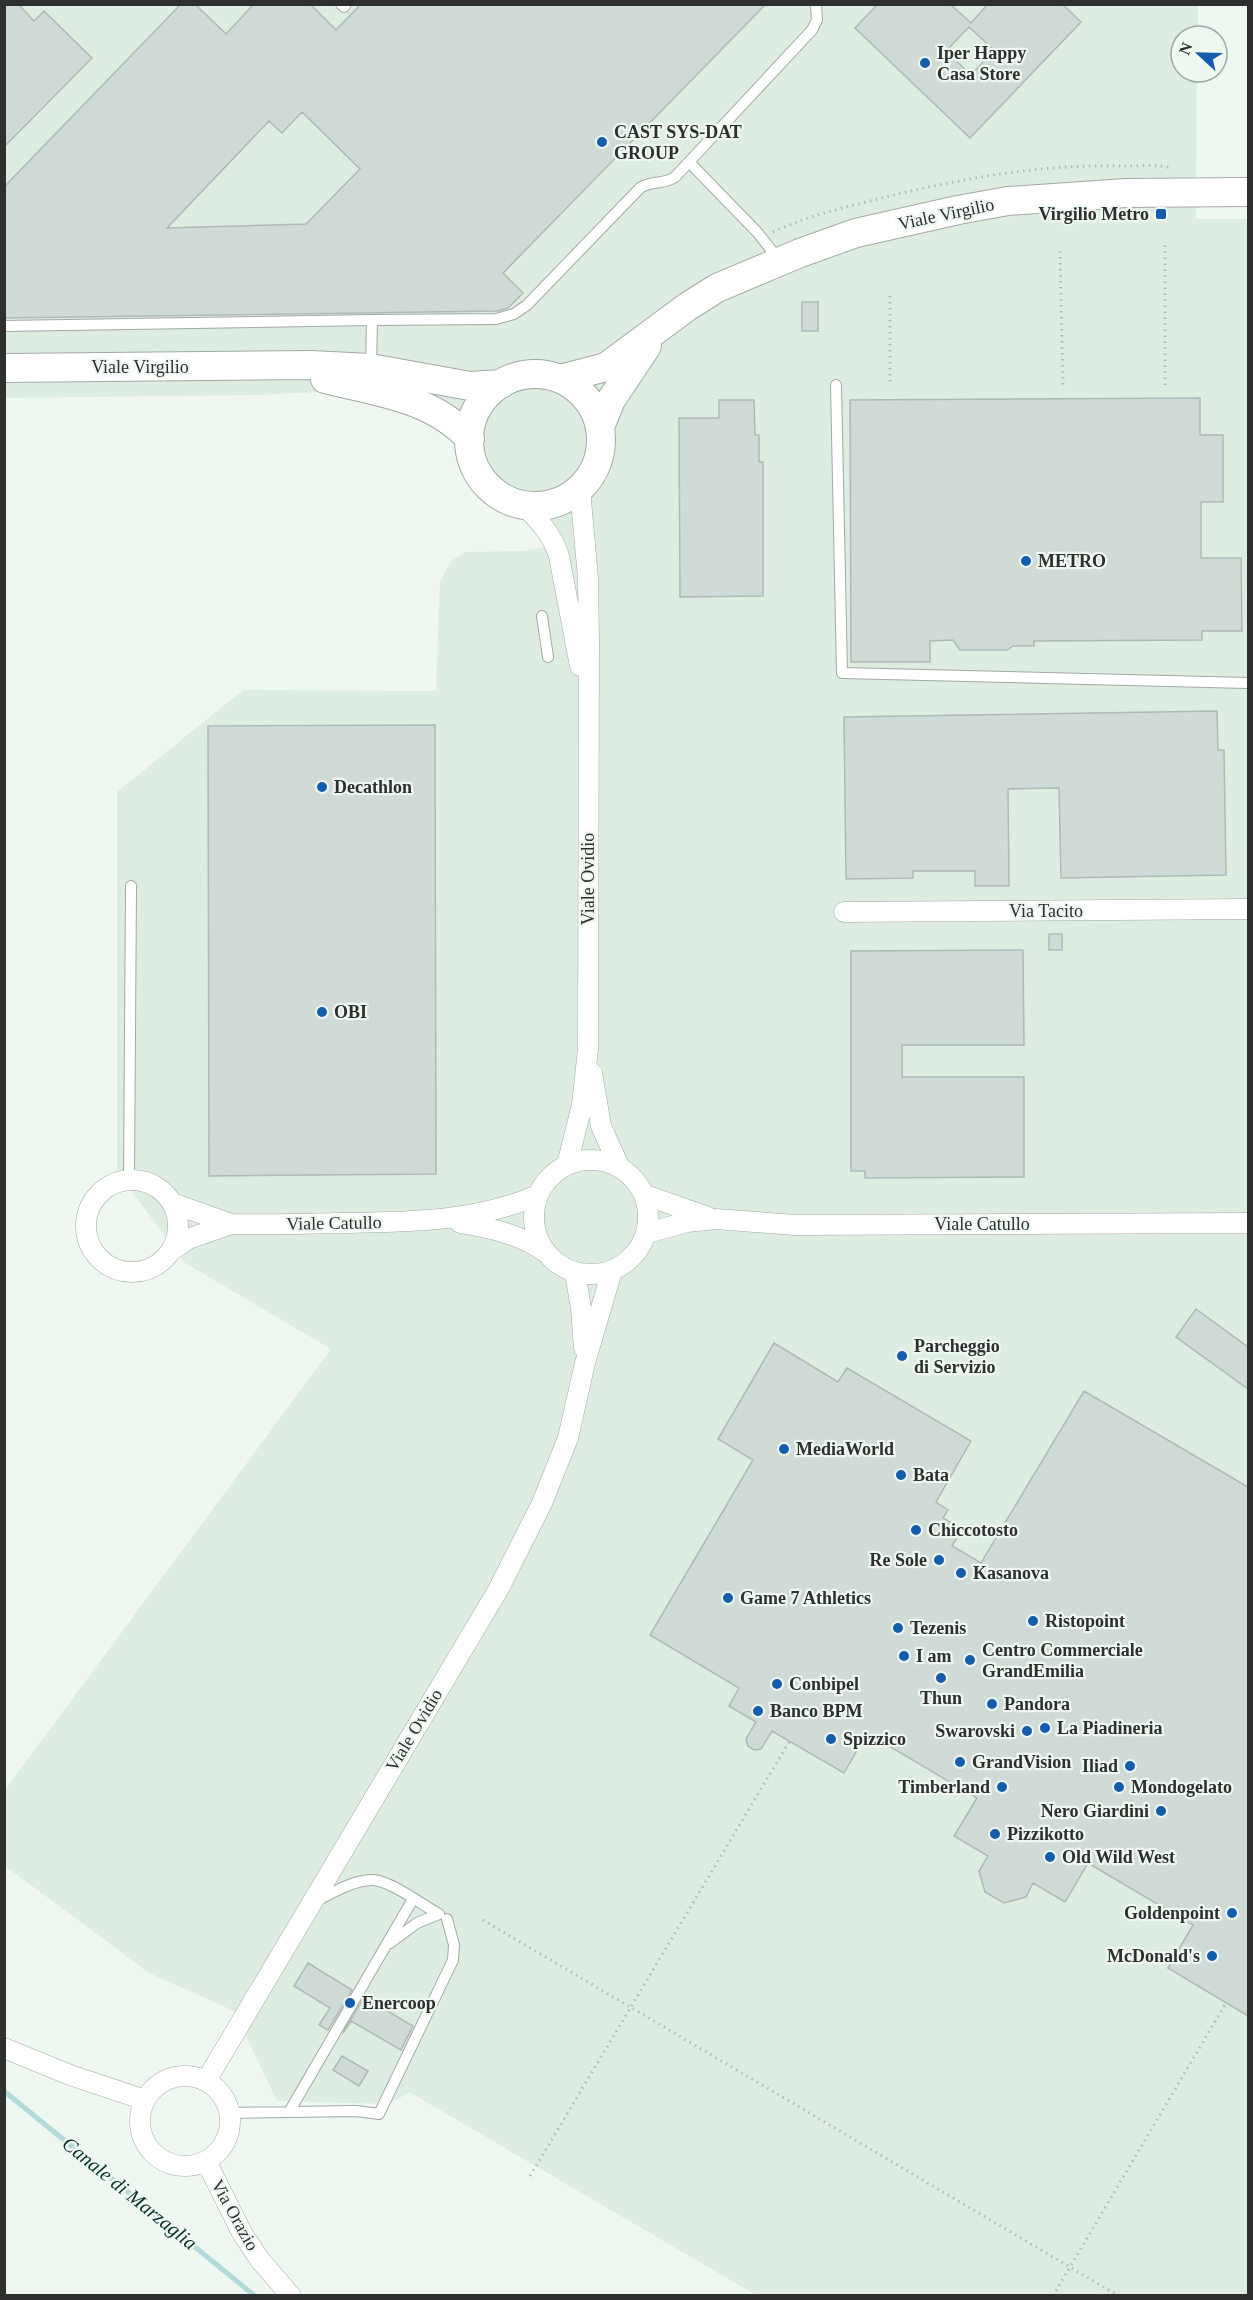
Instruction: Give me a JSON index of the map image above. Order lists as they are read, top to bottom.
{
  "streets": {
    "street": [
      "Viale Virgilio",
      "Viale Ovidio",
      "Via Tacito",
      "Viale Catullo",
      "Via Orazio"
    ]
  },
  "crossings": [
    ["Viale Virgilio", "Viale Ovidio"],
    ["Viale Ovidio", "Viale Catullo"],
    ["Viale Ovidio", "Via Orazio"]
  ],
  "water": ["Canale di Marzaglia"],
  "places": {
    "other": [
      "Iper Happy Casa Store",
      "CAST SYS-DAT GROUP",
      "METRO",
      "Decathlon",
      "OBI",
      "Parcheggio di Servizio",
      "MediaWorld",
      "Bata",
      "Chiccotosto",
      "Re Sole",
      "Kasanova",
      "Game 7 Athletics",
      "Ristopoint",
      "Tezenis",
      "I am",
      "Centro Commerciale GrandEmilia",
      "Thun",
      "Conbipel",
      "Pandora",
      "Banco BPM",
      "La Piadineria",
      "Swarovski",
      "Spizzico",
      "GrandVision",
      "Iliad",
      "Timberland",
      "Mondogelato",
      "Nero Giardini",
      "Pizzikotto",
      "Old Wild West",
      "Goldenpoint",
      "McDonald's",
      "Enercoop"
    ],
    "transit": ["Virgilio Metro"]
  },
  "north": "left"
}
